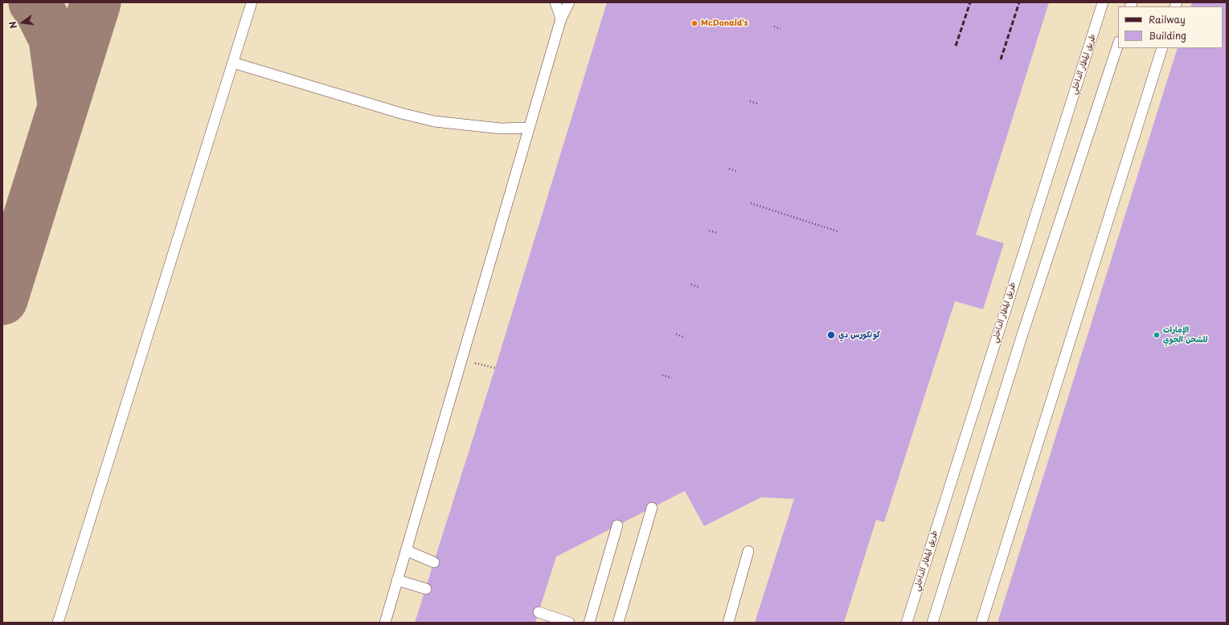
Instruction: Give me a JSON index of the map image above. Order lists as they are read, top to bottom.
{
  "streets": {
    "lane": ["طريق المطار الداخلي"]
  },
  "places": ["McDonald's", "كونكورس دي", "الإمارات للشحن الجوي"],
  "legend": ["Railway", "Building"],
  "north": "left"
}
